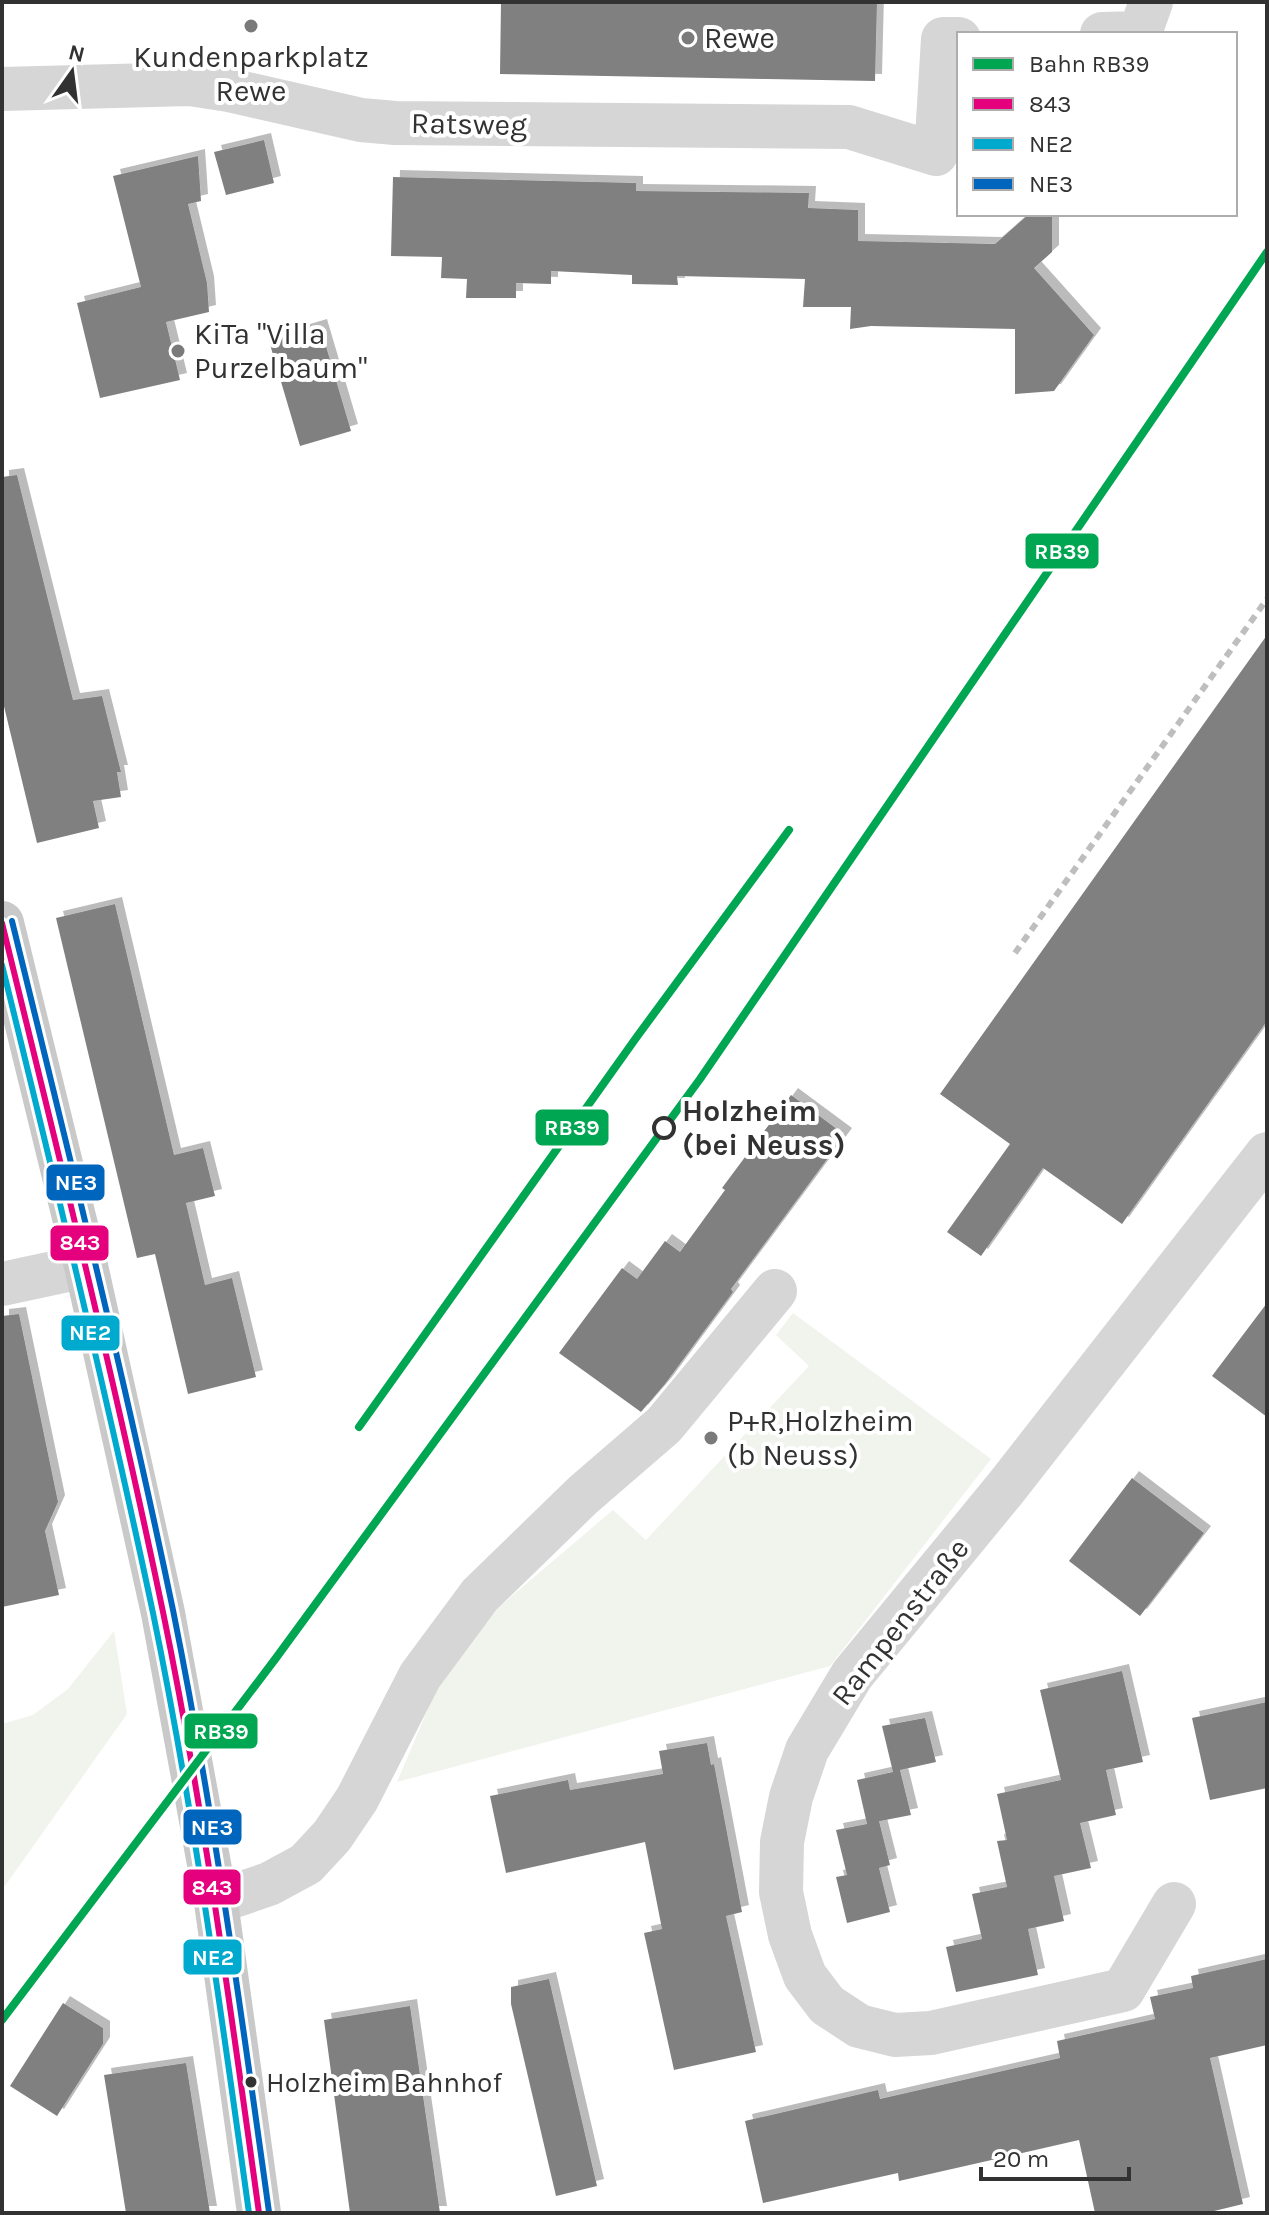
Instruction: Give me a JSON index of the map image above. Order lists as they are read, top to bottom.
{
  "streets": {
    "street": ["Ratsweg", "Rampenstraße"]
  },
  "places": [
    "Kundenparkplatz Rewe",
    "Rewe",
    "KiTa \"Villa Purzelbaum\"",
    "Holzheim (bei Neuss)",
    "P+R,Holzheim (b Neuss)",
    "Holzheim Bahnhof"
  ],
  "lines": [
    "rail line RB39",
    "transit line NE3",
    "transit line 843",
    "transit line NE2"
  ],
  "legend": [
    "Bahn RB39",
    "843",
    "NE2",
    "NE3"
  ],
  "scale_bar": "20 m",
  "north": "top"
}
